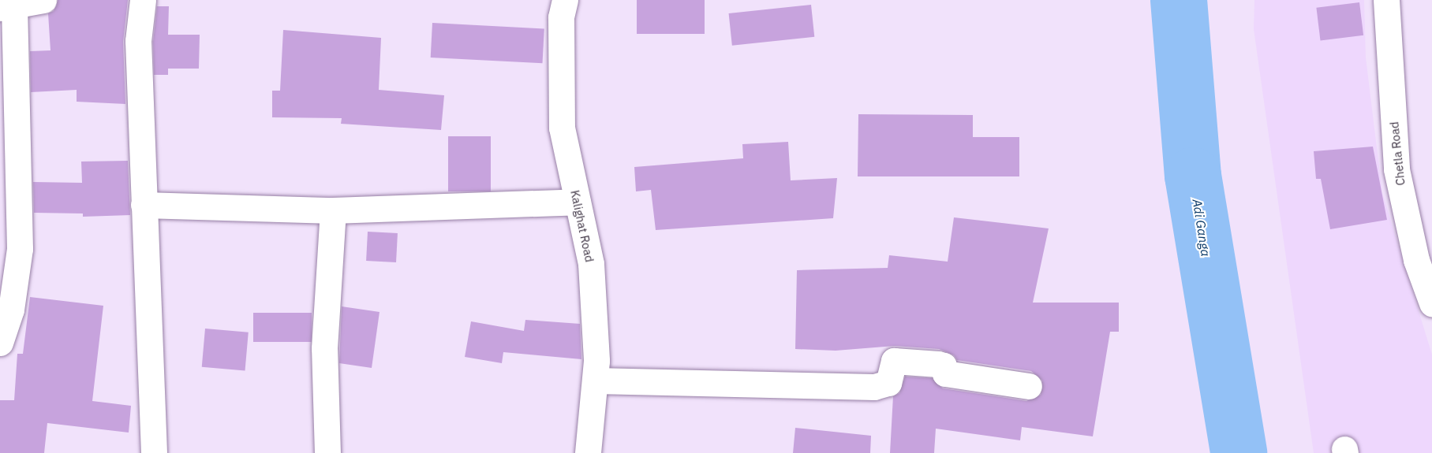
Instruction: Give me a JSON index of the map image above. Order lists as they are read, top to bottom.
{
  "streets": {
    "street": ["Chetla Road", "Kalighat Road"]
  },
  "water": ["Adi Ganga"]
}
